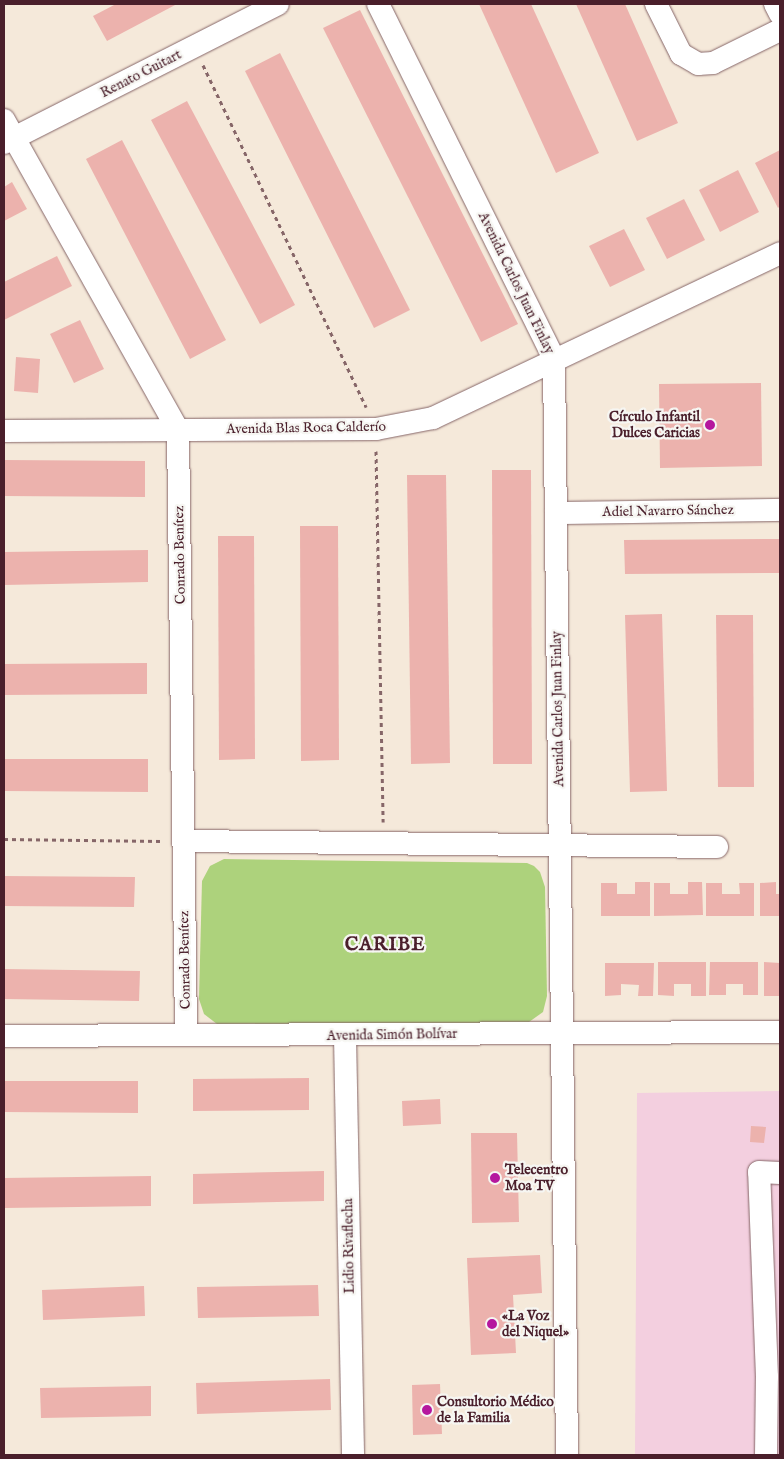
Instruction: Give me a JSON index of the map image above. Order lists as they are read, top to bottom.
{
  "streets": {
    "street": [
      "Renato Guitart",
      "Avenida Carlos Juan Finlay",
      "Avenida Blas Roca Calderío",
      "Adiel Navarro Sánchez",
      "Conrado Benítez",
      "Avenida Simón Bolívar",
      "Lidio Rivaflecha"
    ]
  },
  "crossings": [
    ["Renato Guitart", "Conrado Benítez"],
    ["Avenida Carlos Juan Finlay", "Avenida Blas Roca Calderío"],
    ["Avenida Carlos Juan Finlay", "Adiel Navarro Sánchez"],
    ["Avenida Carlos Juan Finlay", "Avenida Simón Bolívar"],
    ["Avenida Blas Roca Calderío", "Conrado Benítez"],
    ["Conrado Benítez", "Avenida Simón Bolívar"],
    ["Avenida Simón Bolívar", "Lidio Rivaflecha"]
  ],
  "districts": ["CARIBE"],
  "places": [
    "Círculo Infantil Dulces Caricias",
    "Telecentro Moa TV",
    "«La Voz del Niquel»",
    "Consultorio Médico de la Familia"
  ]
}
